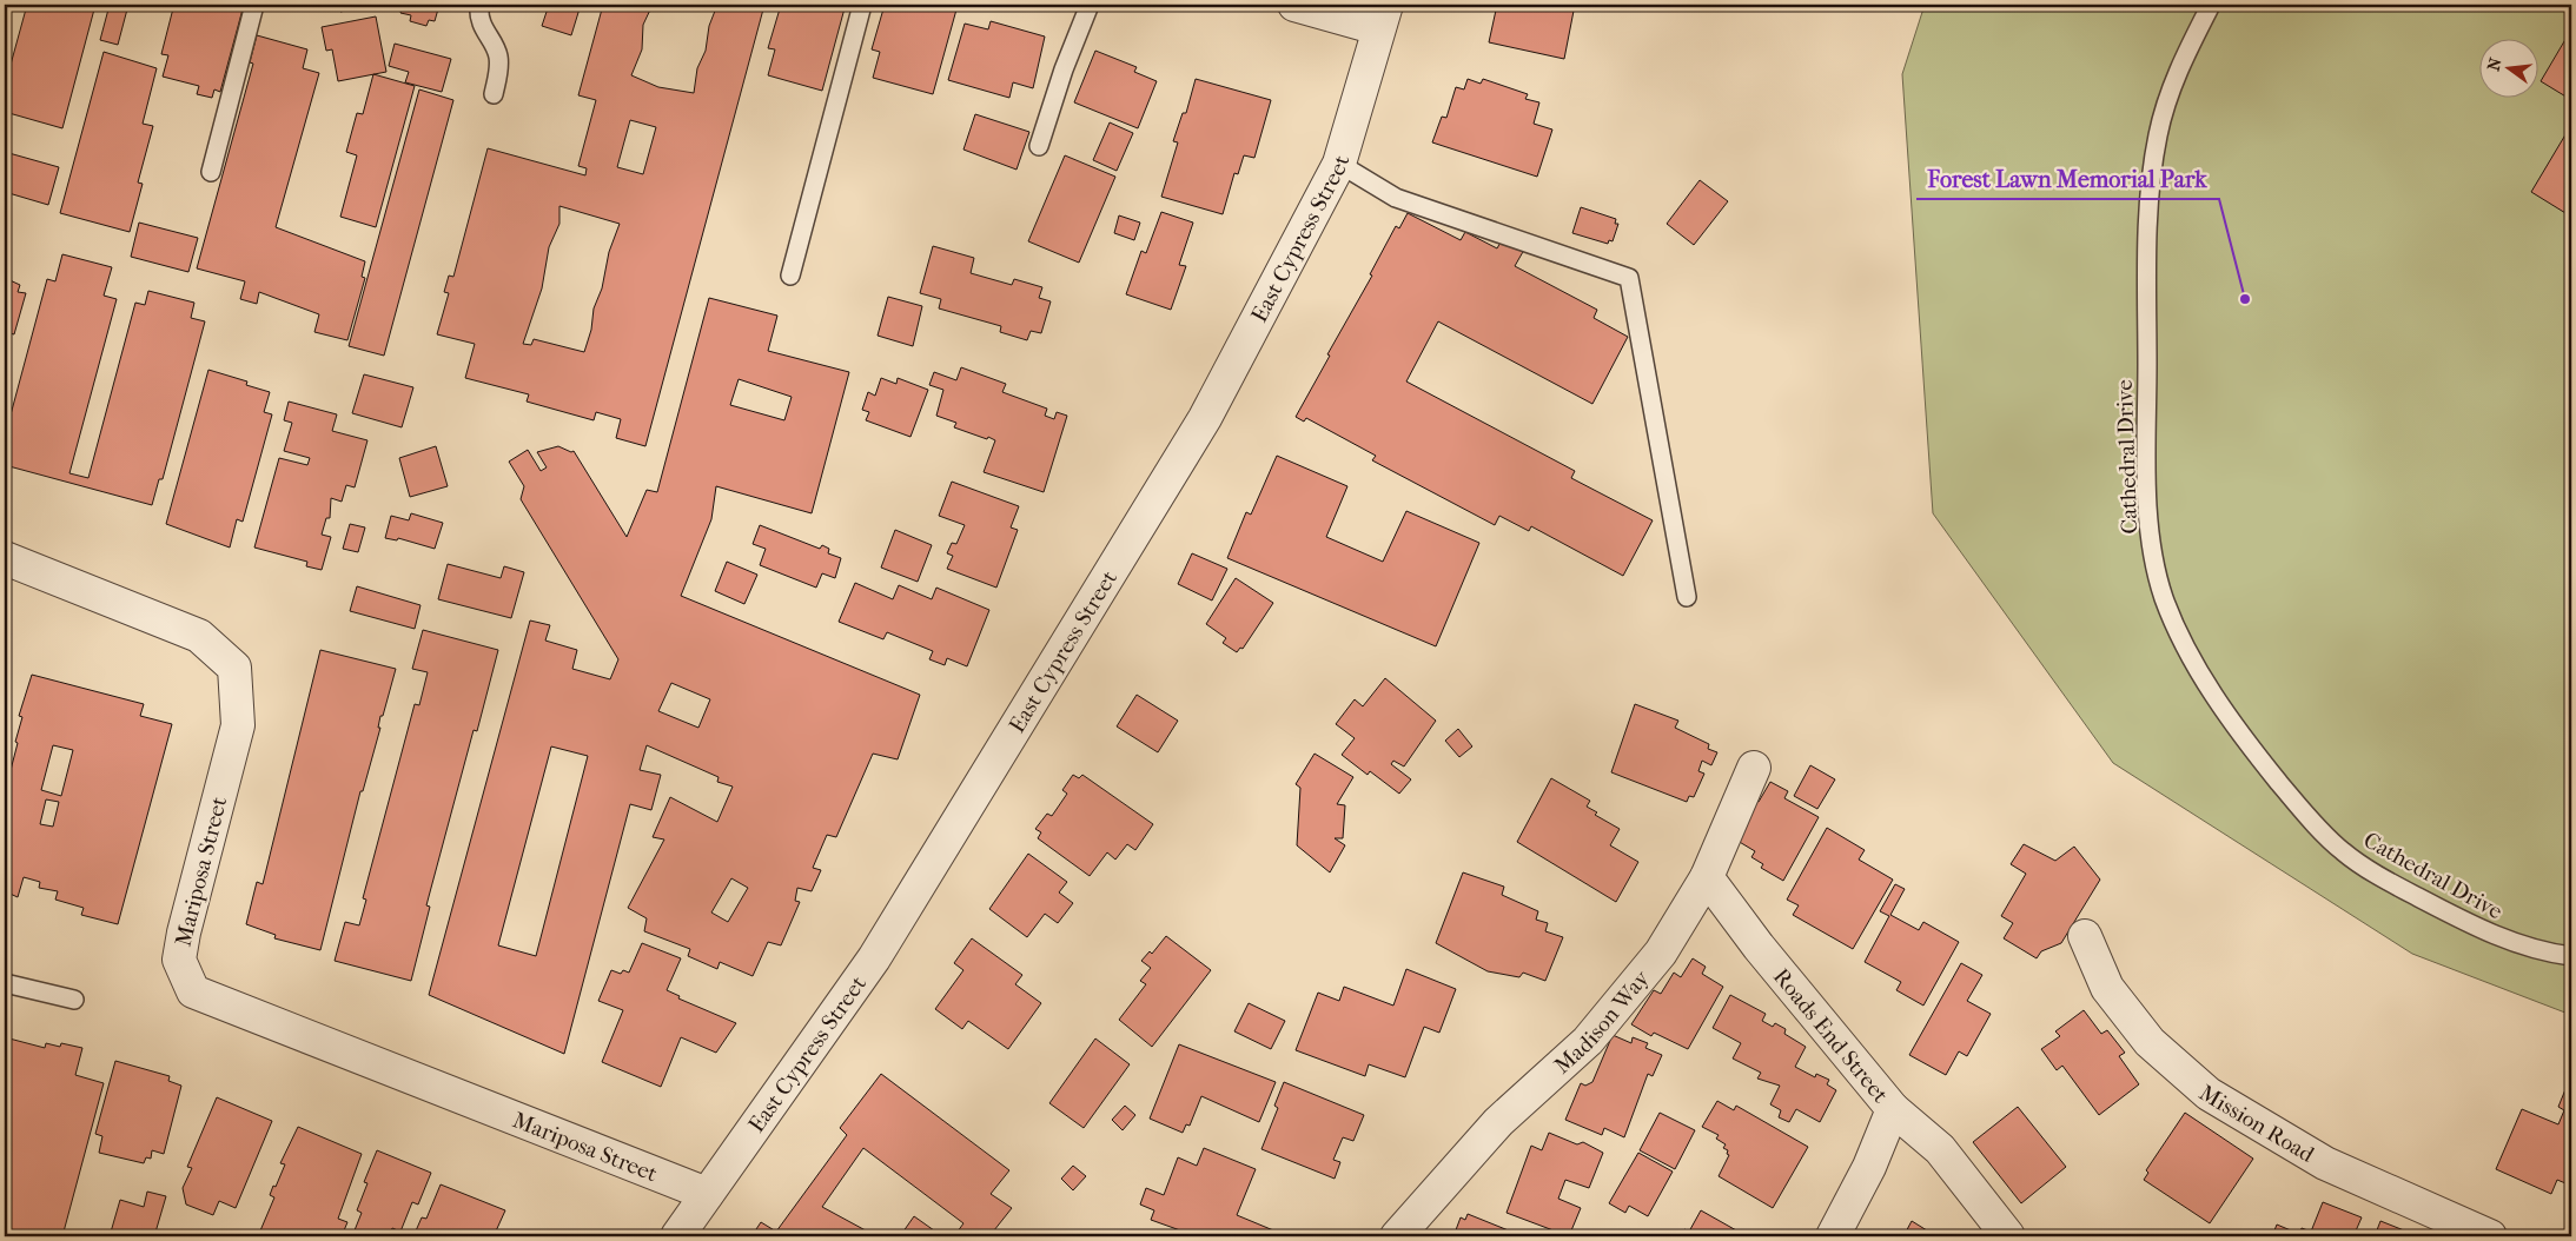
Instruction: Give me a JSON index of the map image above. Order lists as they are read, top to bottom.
{
  "streets": {
    "street": [
      "East Cypress Street",
      "Mariposa Street",
      "Madison Way",
      "Roads End Street",
      "Mission Road"
    ],
    "lane": ["Cathedral Drive"]
  },
  "crossings": [
    ["East Cypress Street", "Mariposa Street"],
    ["Madison Way", "Roads End Street"]
  ],
  "places": ["Forest Lawn Memorial Park"],
  "north": "left"
}
